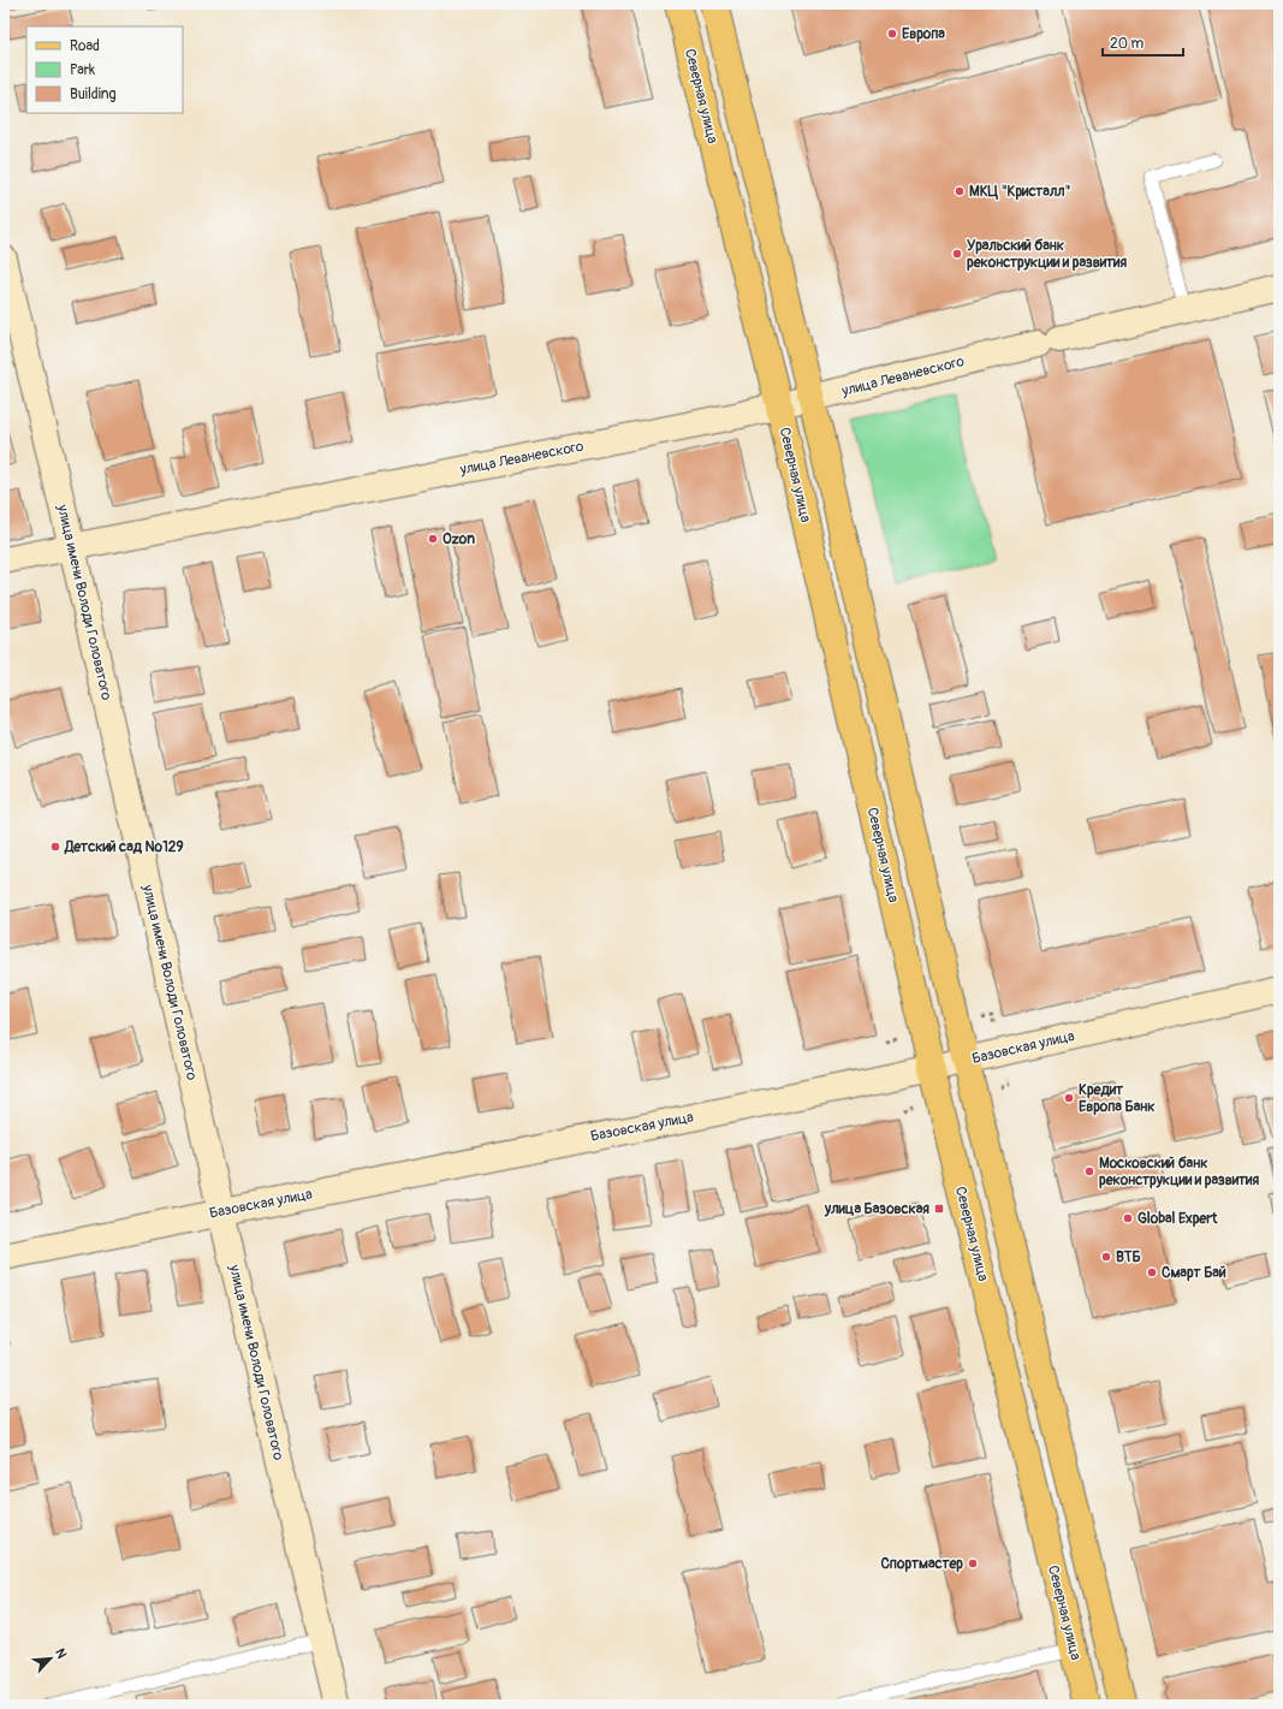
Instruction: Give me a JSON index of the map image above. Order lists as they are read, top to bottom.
{
  "streets": {
    "main road": ["Северная улица"],
    "street": ["улица Леваневского", "улица имени Володи Головатого", "Базовская улица"]
  },
  "crossings": [
    ["Северная улица", "улица Леваневского"],
    ["Северная улица", "Базовская улица"],
    ["улица Леваневского", "улица имени Володи Головатого"],
    ["улица имени Володи Головатого", "Базовская улица"]
  ],
  "places": {
    "other": [
      "Европа",
      "МКЦ \"Кристалл\"",
      "Уральский банк реконструкции и развития",
      "Ozon",
      "Детский сад №129",
      "Кредит Европа Банк",
      "Московский банк реконструкции и развития",
      "Global Expert",
      "ВТБ",
      "Смарт Бай",
      "Спортмастер"
    ],
    "transit": ["улица Базовская"]
  },
  "legend": ["Road", "Park", "Building"],
  "scale_bar": "20 m",
  "north": "top right"
}
